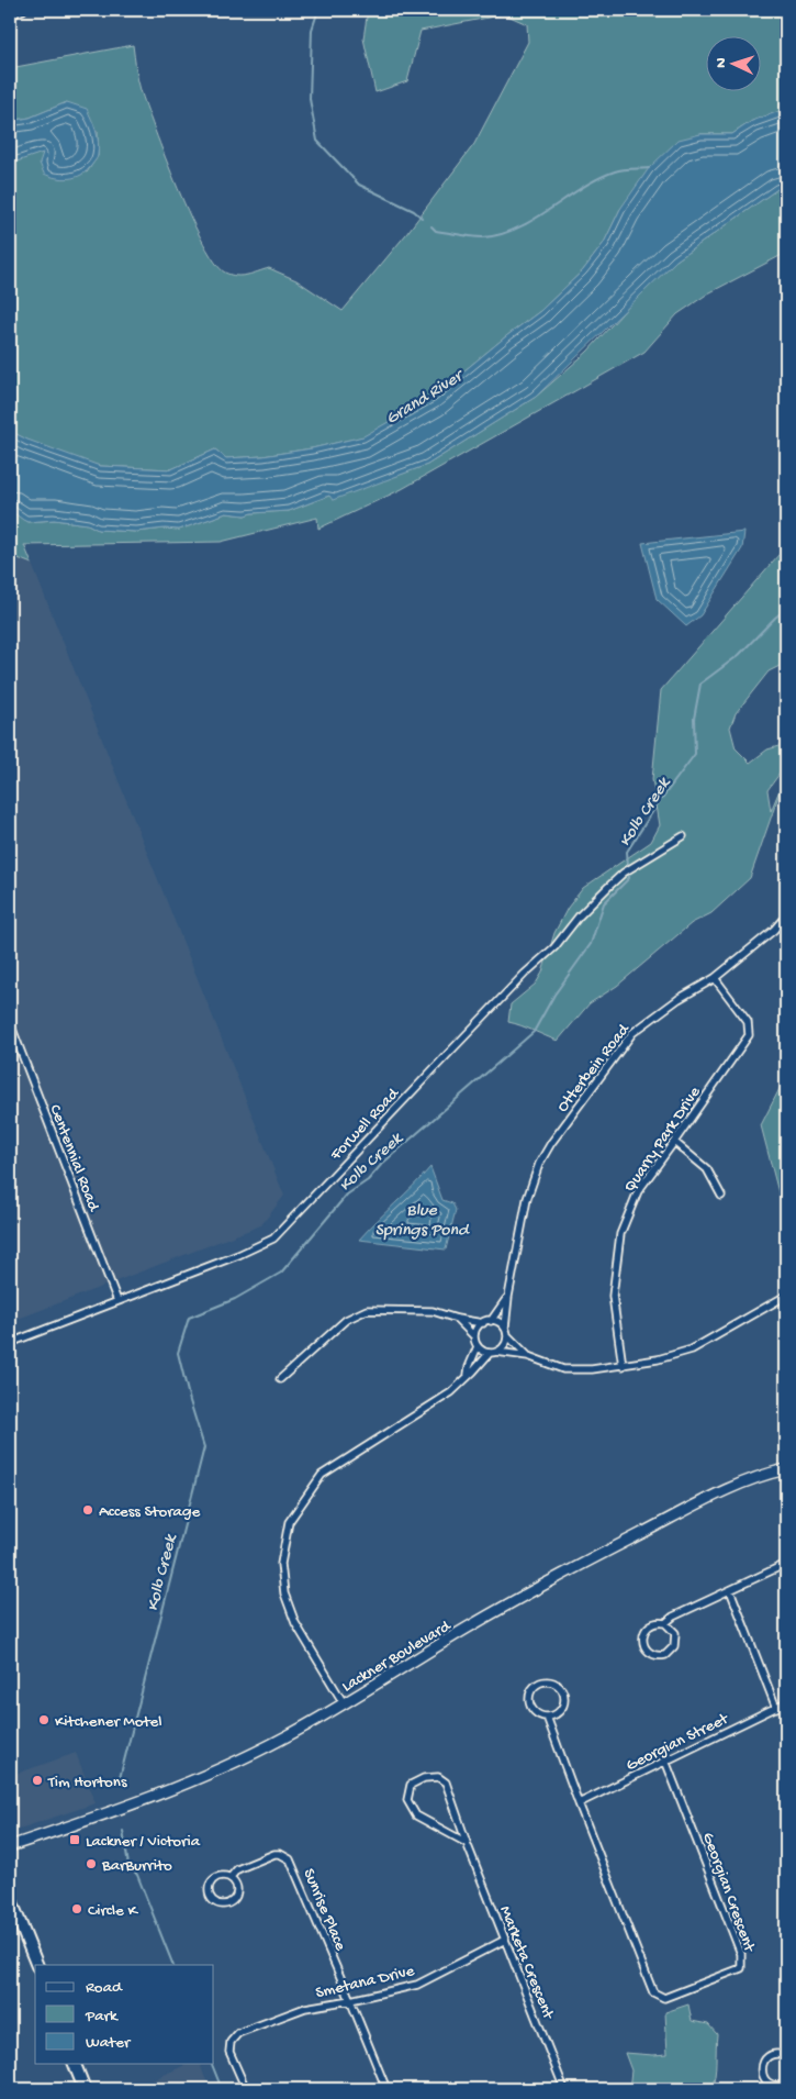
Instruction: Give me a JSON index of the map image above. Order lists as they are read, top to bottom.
{
  "streets": {
    "main road": ["Lackner Boulevard"],
    "street": [
      "Otterbein Road",
      "Forwell Road",
      "Quarry Park Drive",
      "Centennial Road",
      "Georgian Street",
      "Georgian Crescent",
      "Sunrise Place",
      "Marketa Crescent",
      "Smetana Drive"
    ]
  },
  "crossings": [
    ["Otterbein Road", "Quarry Park Drive"],
    ["Forwell Road", "Centennial Road"],
    ["Georgian Street", "Georgian Crescent"],
    ["Sunrise Place", "Smetana Drive"],
    ["Marketa Crescent", "Smetana Drive"]
  ],
  "water": ["Grand River", "Kolb Creek", "Blue Springs Pond"],
  "places": {
    "other": [
      "Access Storage",
      "Kitchener Motel",
      "Tim Hortons",
      "BarBurrito",
      "Circle K"
    ],
    "transit": ["Lackner / Victoria"]
  },
  "legend": ["Road", "Park", "Water"],
  "north": "left"
}
